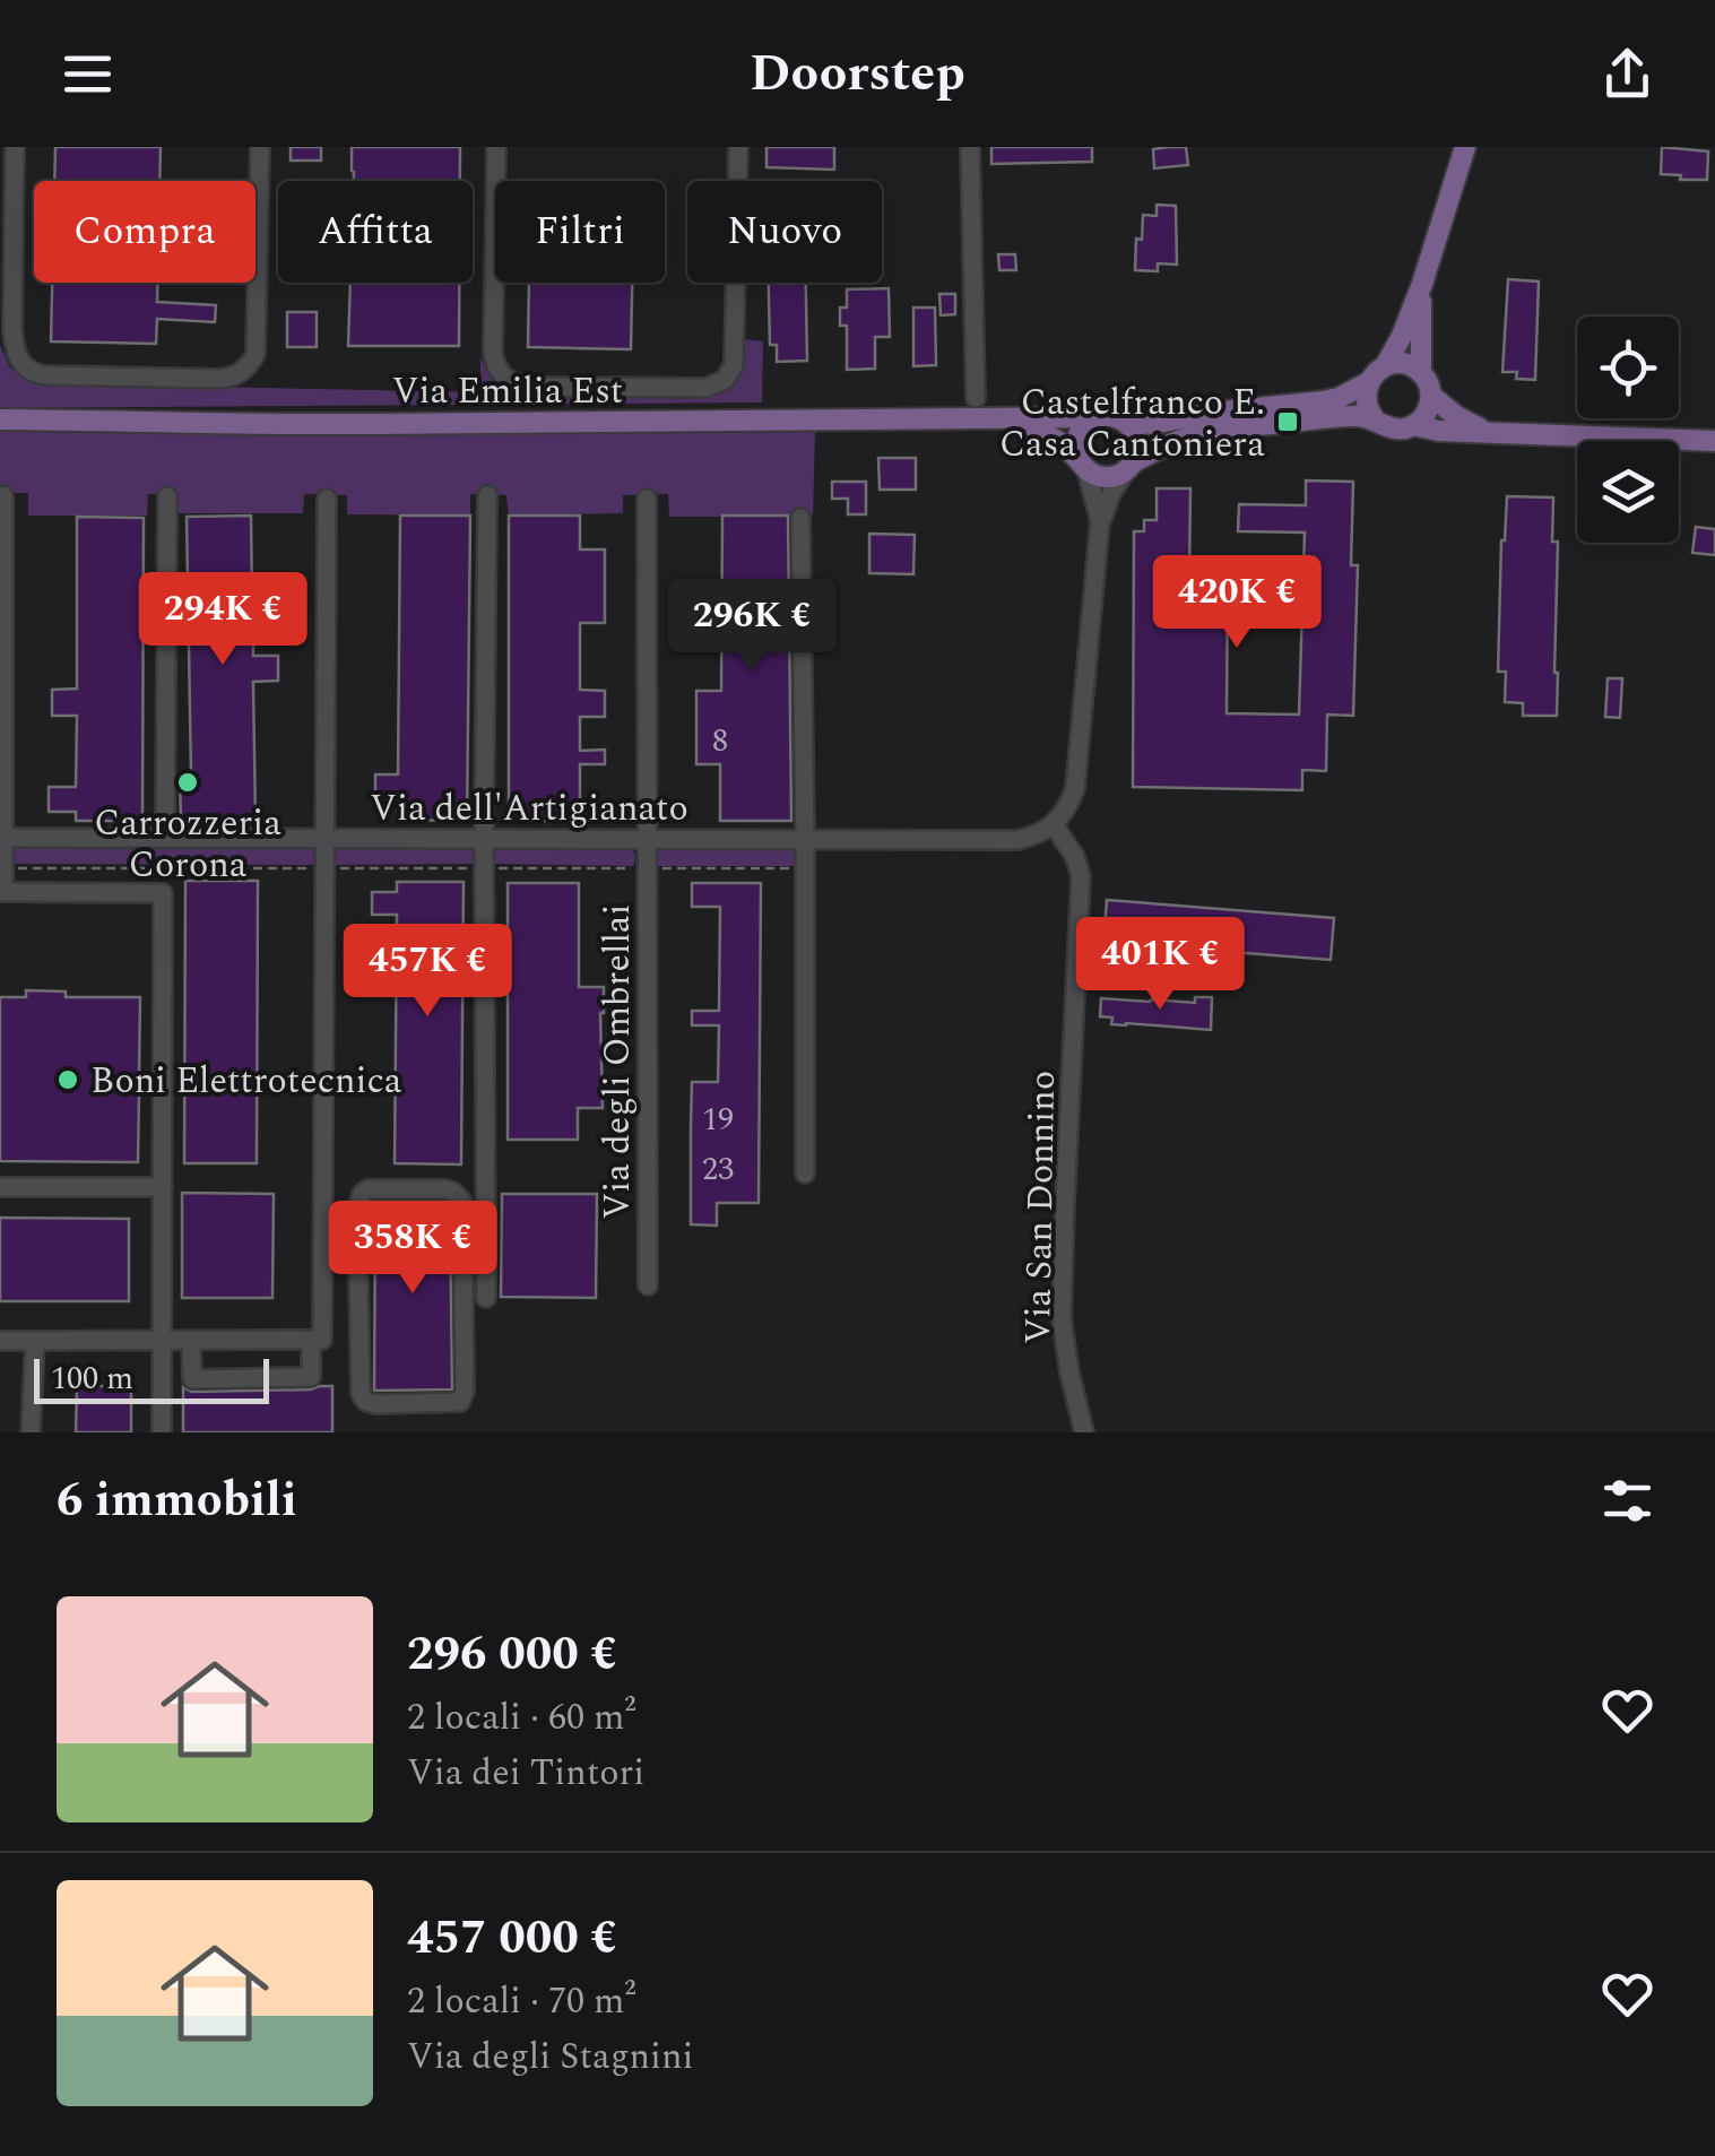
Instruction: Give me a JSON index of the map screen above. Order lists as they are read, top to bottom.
{
  "streets": {
    "main road": ["Via Emilia Est"],
    "street": ["Via dell'Artigianato", "Via degli Ombrellai", "Via San Donnino"]
  },
  "crossings": [
    ["Via dell'Artigianato", "Via degli Ombrellai"],
    ["Via dell'Artigianato", "Via San Donnino"]
  ],
  "places": {
    "transit": ["Castelfranco E. Casa Cantoniera"],
    "other": ["Carrozzeria Corona", "Boni Elettrotecnica"]
  },
  "house_numbers": ["8", "19", "23"],
  "scale_bar": "100 m",
  "page": {
    "header": "Doorstep",
    "chip": [
      "Compra",
      "Affitta",
      "Filtri",
      "Nuovo"
    ],
    "price": [
      "420K €",
      "294K €",
      "296K €",
      "401K €",
      "457K €",
      "358K €"
    ],
    "scale": "100 m",
    "heading": "6 immobili",
    "list": [
      {
        "name": "296 000 €",
        "note": "2 locali · 60 m² · Via dei Tintori"
      },
      {
        "name": "457 000 €",
        "note": "2 locali · 70 m² · Via degli Stagnini"
      }
    ]
  }
}
